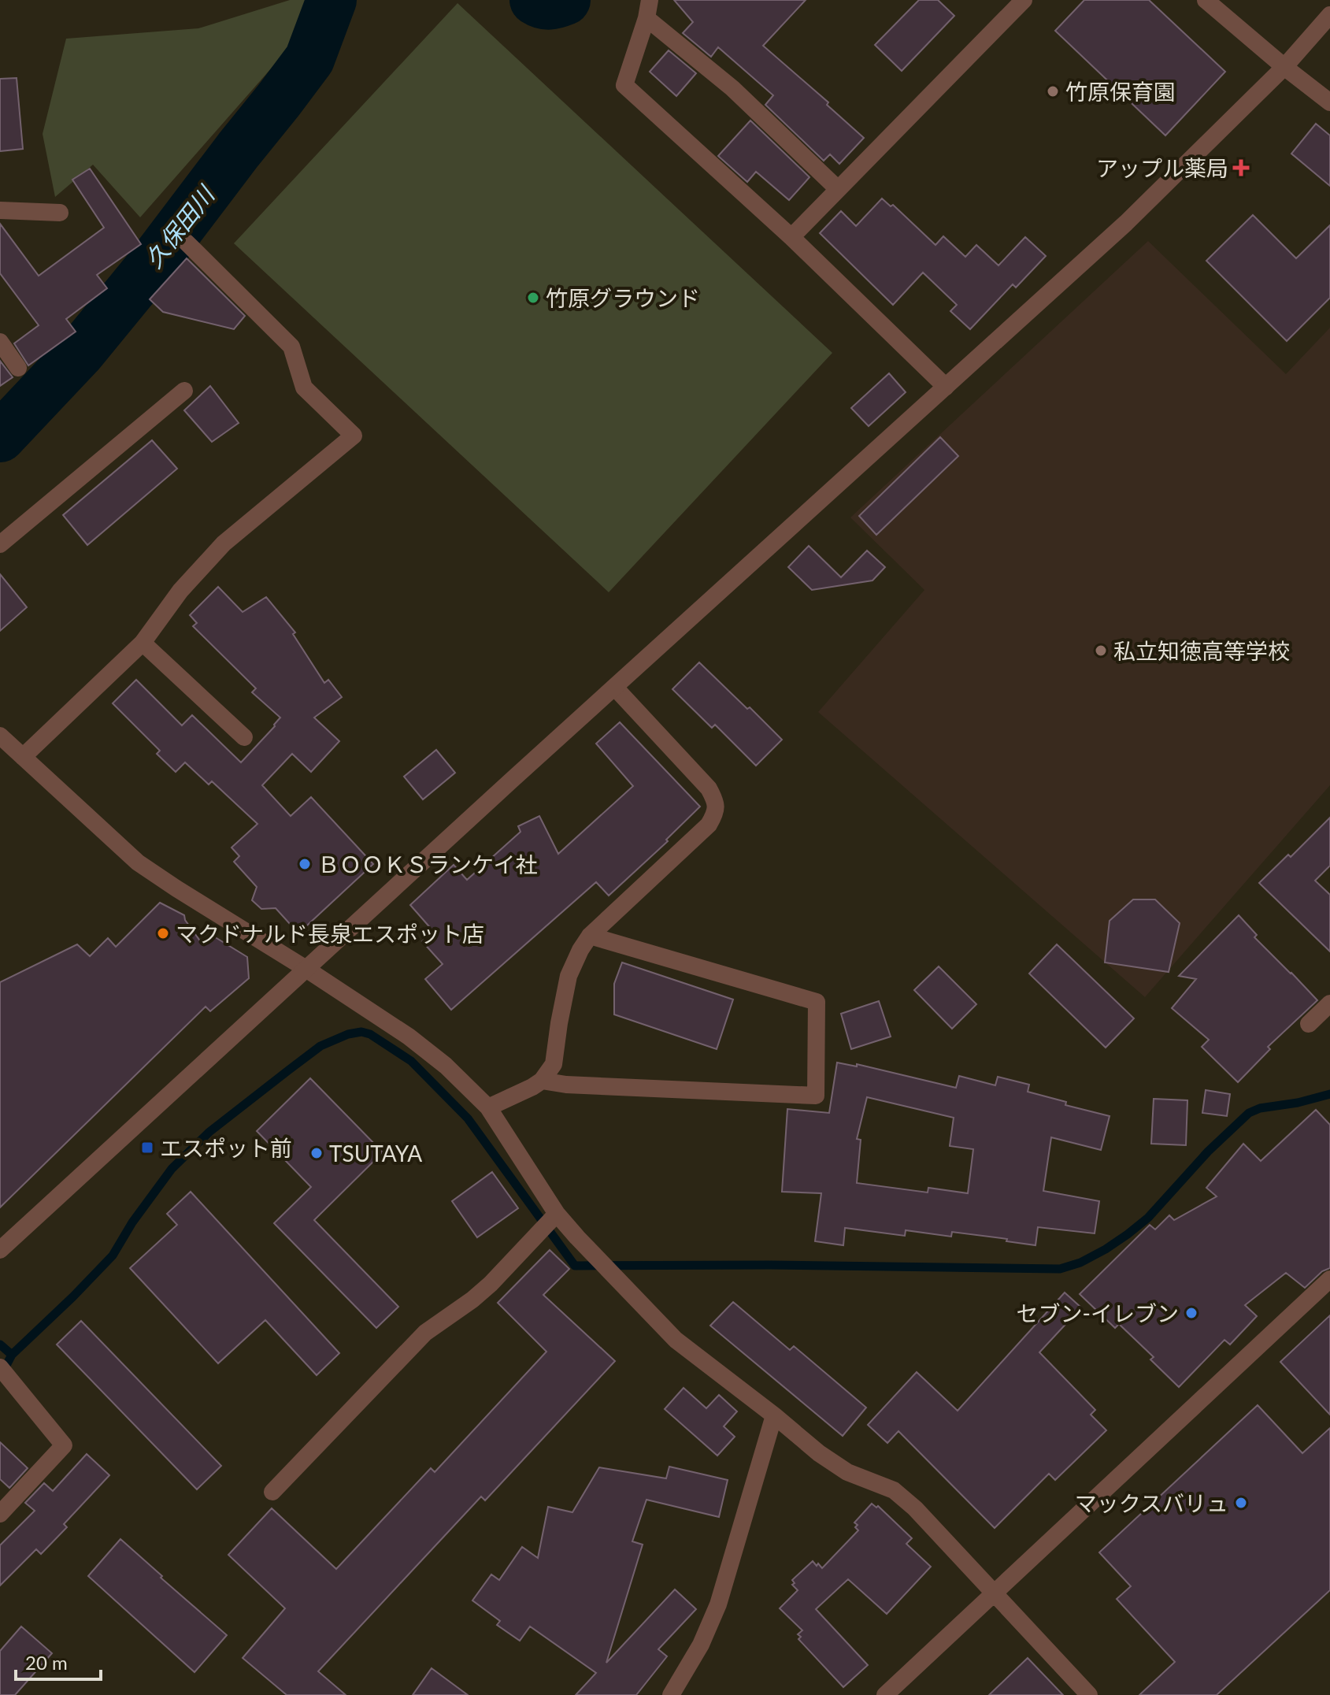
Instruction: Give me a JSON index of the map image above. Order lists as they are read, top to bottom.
{
  "water": ["久保田川"],
  "places": {
    "other": [
      "竹原保育園",
      "竹原グラウンド",
      "私立知徳高等学校",
      "ＢＯＯＫＳランケイ社",
      "マクドナルド長泉エスポット店",
      "TSUTAYA",
      "セブン-イレブン",
      "マックスバリュ"
    ],
    "health": ["アップル薬局"],
    "transit": ["エスポット前"]
  },
  "scale_bar": "20 m"
}
